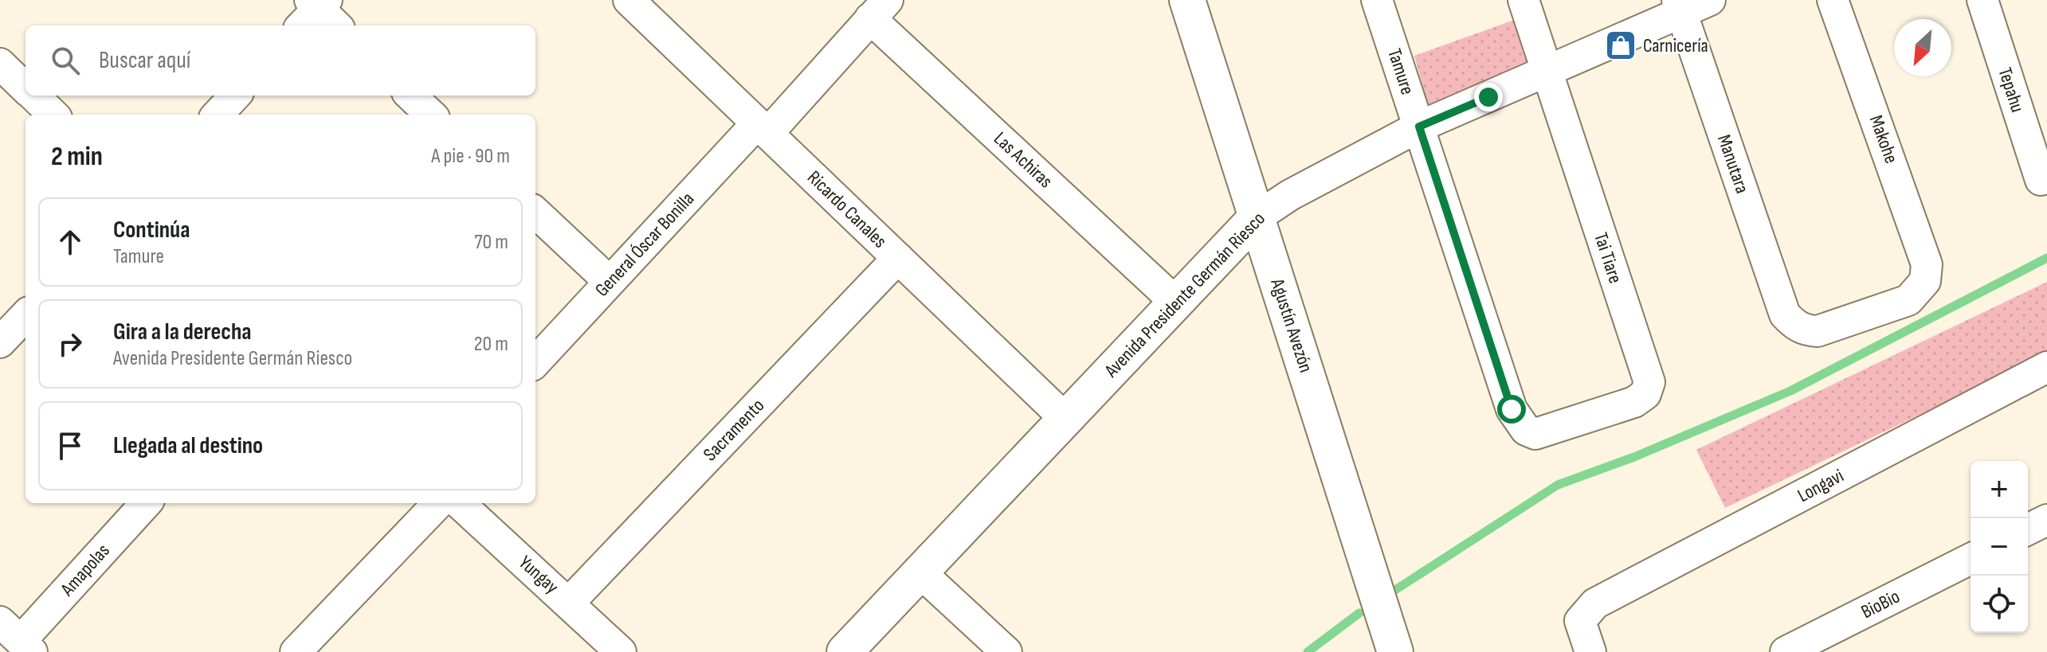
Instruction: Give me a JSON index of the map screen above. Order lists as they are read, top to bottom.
{
  "streets": {
    "street": [
      "Tamure",
      "Tepahu",
      "Makohe",
      "Las Achiras",
      "Manutara",
      "Ricardo Canales",
      "General Óscar Bonilla",
      "Tai Tiare",
      "Avenida Presidente Germán Riesco",
      "Agustín Avezón",
      "Sacramento",
      "Longavi",
      "Amapolas",
      "Yungay",
      "BioBio"
    ]
  },
  "crossings": [
    ["Tamure", "Tai Tiare"],
    ["Tamure", "Avenida Presidente Germán Riesco"],
    ["Makohe", "Manutara"],
    ["Las Achiras", "General Óscar Bonilla"],
    ["Las Achiras", "Avenida Presidente Germán Riesco"],
    ["Manutara", "Avenida Presidente Germán Riesco"],
    ["Ricardo Canales", "General Óscar Bonilla"],
    ["Ricardo Canales", "Avenida Presidente Germán Riesco"],
    ["Ricardo Canales", "Sacramento"],
    ["Tai Tiare", "Avenida Presidente Germán Riesco"],
    ["Avenida Presidente Germán Riesco", "Agustín Avezón"],
    ["Sacramento", "Yungay"]
  ],
  "places": {
    "shop": ["Carnicería"]
  },
  "north": "bottom left",
  "page": {
    "search": "Buscar aquí",
    "heading": ["2 min", "A pie · 90 m"],
    "list": [
      ["Continúa", "Tamure", "70 m"],
      ["Gira a la derecha", "Avenida Presidente Germán Riesco", "20 m"],
      "Llegada al destino"
    ],
    "map_buttons": ["+", "−"]
  }
}
